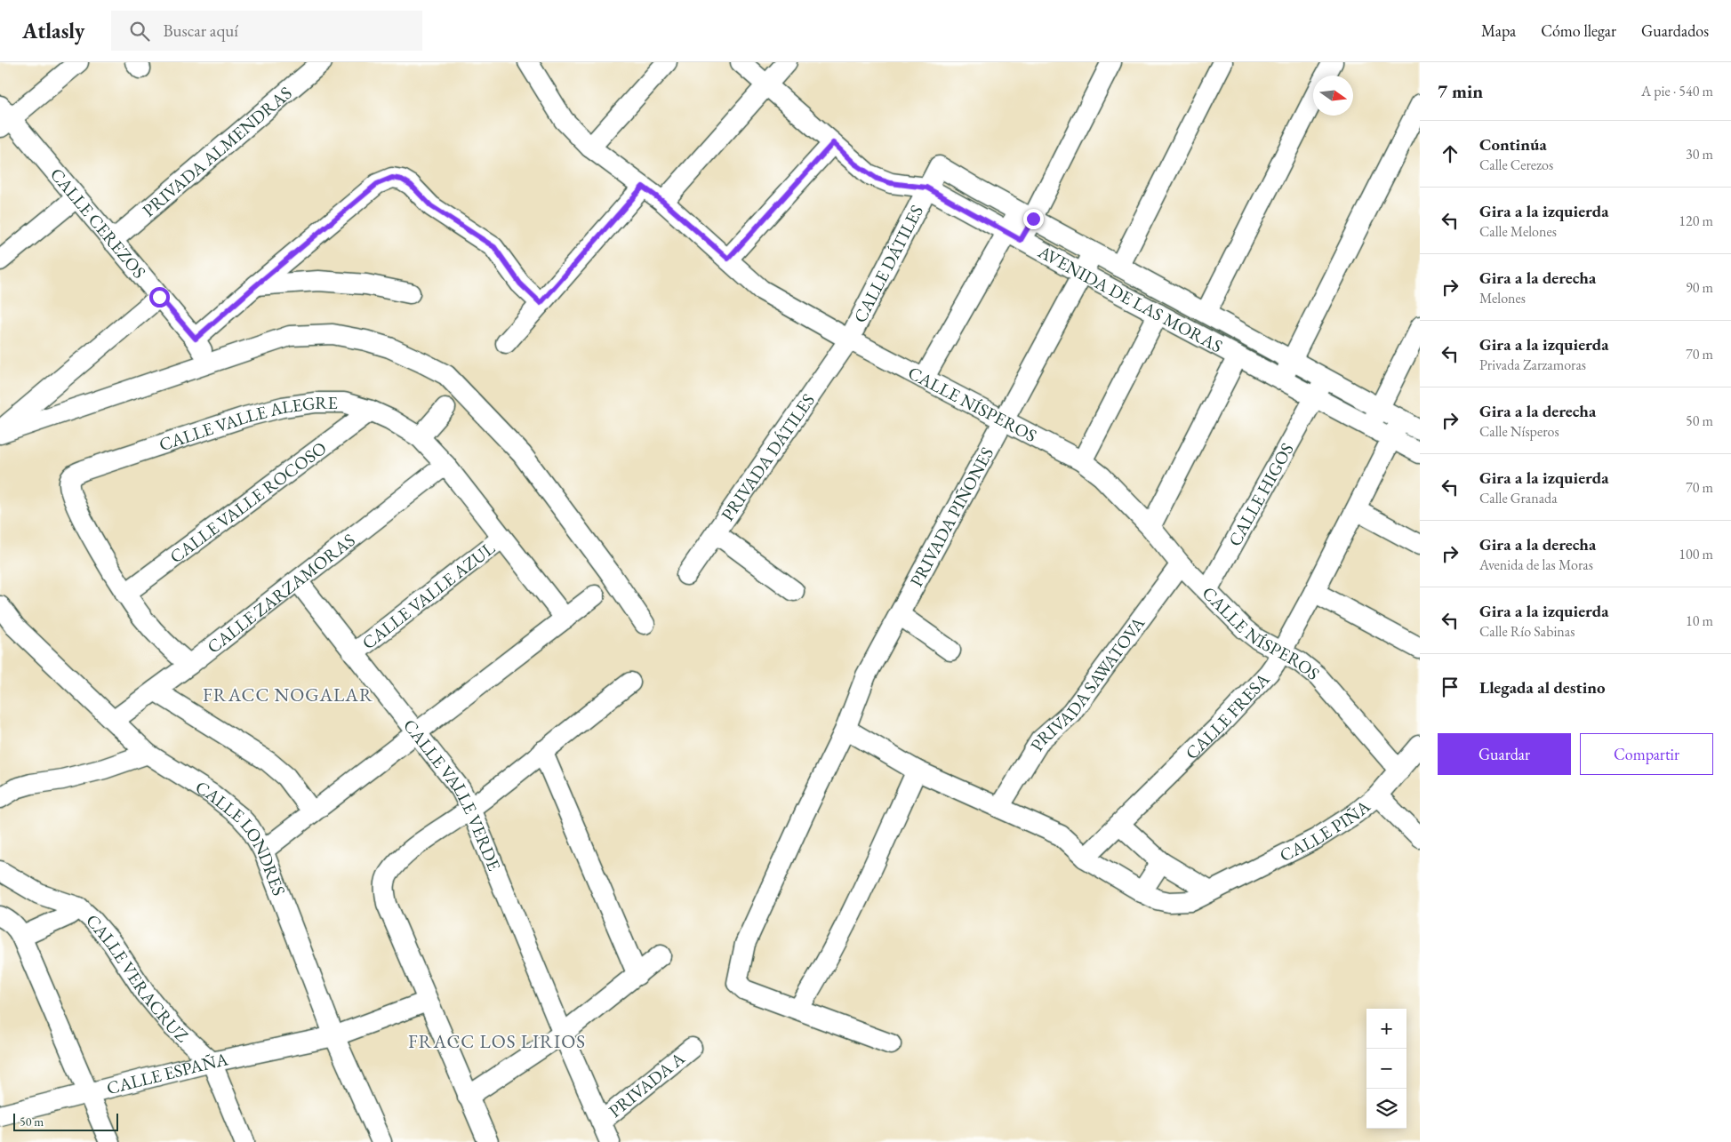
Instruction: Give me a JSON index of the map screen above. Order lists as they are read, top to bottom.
{
  "streets": {
    "street": [
      "PRIVADA ALMENDRAS",
      "CALLE CEREZOS",
      "CALLE DÁTILES",
      "AVENIDA DE LAS MORAS",
      "CALLE NÍSPEROS",
      "CALLE VALLE ALEGRE",
      "PRIVADA DÁTILES",
      "CALLE HIGOS",
      "CALLE VALLE ROCOSO",
      "PRIVADA PIÑONES",
      "CALLE ZARZAMORAS",
      "CALLE VALLE AZUL",
      "PRIVADA SAWATOVA",
      "CALLE FRESA",
      "CALLE VALLE VERDE",
      "CALLE PIÑA",
      "CALLE LONDRES",
      "CALLE VERACRUZ",
      "CALLE ESPAÑA",
      "PRIVADA A"
    ]
  },
  "crossings": [
    ["PRIVADA ALMENDRAS", "CALLE CEREZOS"],
    ["CALLE DÁTILES", "AVENIDA DE LAS MORAS"],
    ["CALLE DÁTILES", "CALLE NÍSPEROS"],
    ["CALLE DÁTILES", "PRIVADA DÁTILES"],
    ["AVENIDA DE LAS MORAS", "CALLE HIGOS"],
    ["AVENIDA DE LAS MORAS", "PRIVADA PIÑONES"],
    ["AVENIDA DE LAS MORAS", "CALLE FRESA"],
    ["CALLE NÍSPEROS", "PRIVADA DÁTILES"],
    ["CALLE NÍSPEROS", "CALLE HIGOS"],
    ["CALLE NÍSPEROS", "PRIVADA PIÑONES"],
    ["CALLE NÍSPEROS", "PRIVADA SAWATOVA"],
    ["CALLE NÍSPEROS", "CALLE FRESA"],
    ["CALLE NÍSPEROS", "CALLE PIÑA"],
    ["CALLE VALLE ALEGRE", "CALLE VALLE ROCOSO"],
    ["CALLE VALLE ALEGRE", "CALLE ZARZAMORAS"],
    ["CALLE VALLE ALEGRE", "CALLE VALLE AZUL"],
    ["PRIVADA PIÑONES", "CALLE PIÑA"],
    ["CALLE ZARZAMORAS", "CALLE VALLE VERDE"],
    ["CALLE ZARZAMORAS", "CALLE LONDRES"],
    ["CALLE VALLE AZUL", "CALLE VALLE VERDE"],
    ["PRIVADA SAWATOVA", "CALLE PIÑA"],
    ["CALLE FRESA", "CALLE PIÑA"],
    ["CALLE VALLE VERDE", "PRIVADA A"],
    ["CALLE LONDRES", "CALLE ESPAÑA"],
    ["CALLE VERACRUZ", "CALLE ESPAÑA"]
  ],
  "districts": ["FRACC NOGALAR", "FRACC LOS LIRIOS"],
  "scale_bar": "50 m",
  "north": "right",
  "page": {
    "header": "Atlasly",
    "search": "Buscar aquí",
    "nav": ["Mapa", "Cómo llegar", "Guardados"],
    "heading": ["7 min", "A pie · 540 m"],
    "list": [
      ["Continúa", "Calle Cerezos", "30 m"],
      ["Gira a la izquierda", "Calle Melones", "120 m"],
      ["Gira a la derecha", "Melones", "90 m"],
      ["Gira a la izquierda", "Privada Zarzamoras", "70 m"],
      ["Gira a la derecha", "Calle Nísperos", "50 m"],
      ["Gira a la izquierda", "Calle Granada", "70 m"],
      ["Gira a la derecha", "Avenida de las Moras", "100 m"],
      ["Gira a la izquierda", "Calle Río Sabinas", "10 m"],
      "Llegada al destino"
    ],
    "buttons": ["Guardar", "Compartir"],
    "map_buttons": ["+", "−"],
    "scale": "50 m"
  }
}
